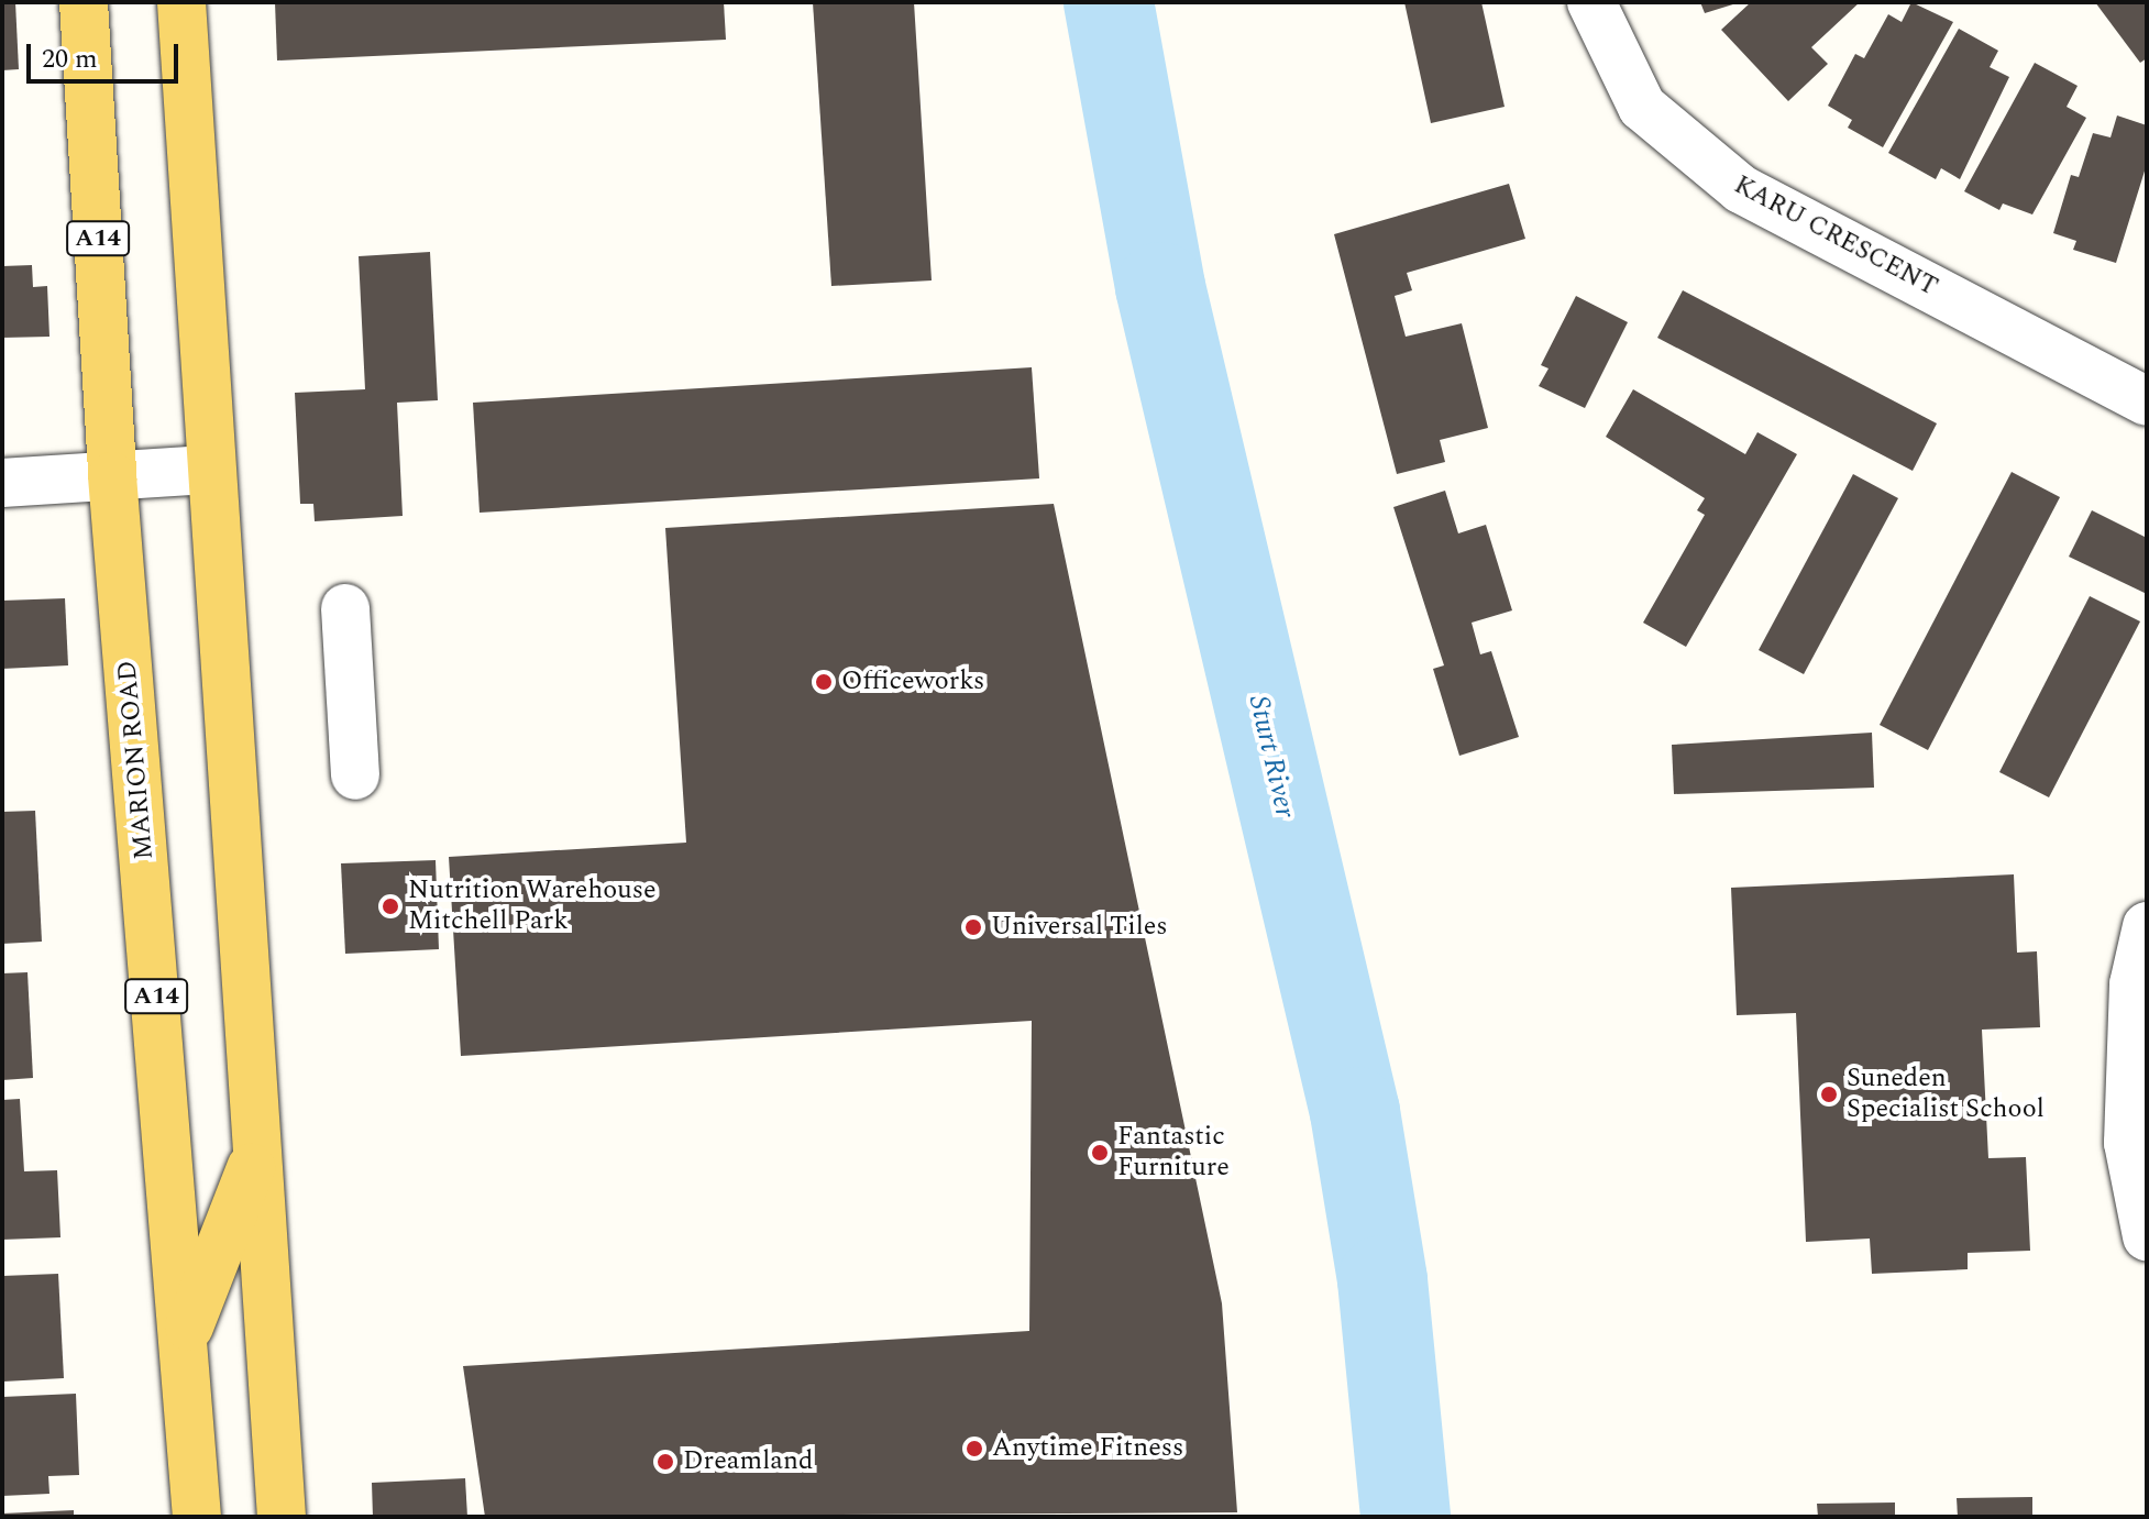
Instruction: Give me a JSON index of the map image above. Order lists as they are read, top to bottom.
{
  "streets": {
    "main road": ["A14", "MARION ROAD"],
    "street": ["KARU CRESCENT"]
  },
  "water": ["Sturt River"],
  "places": [
    "Officeworks",
    "Nutrition Warehouse Mitchell Park",
    "Universal Tiles",
    "Suneden Specialist School",
    "Fantastic Furniture",
    "Anytime Fitness",
    "Dreamland"
  ],
  "scale_bar": "20 m"
}
